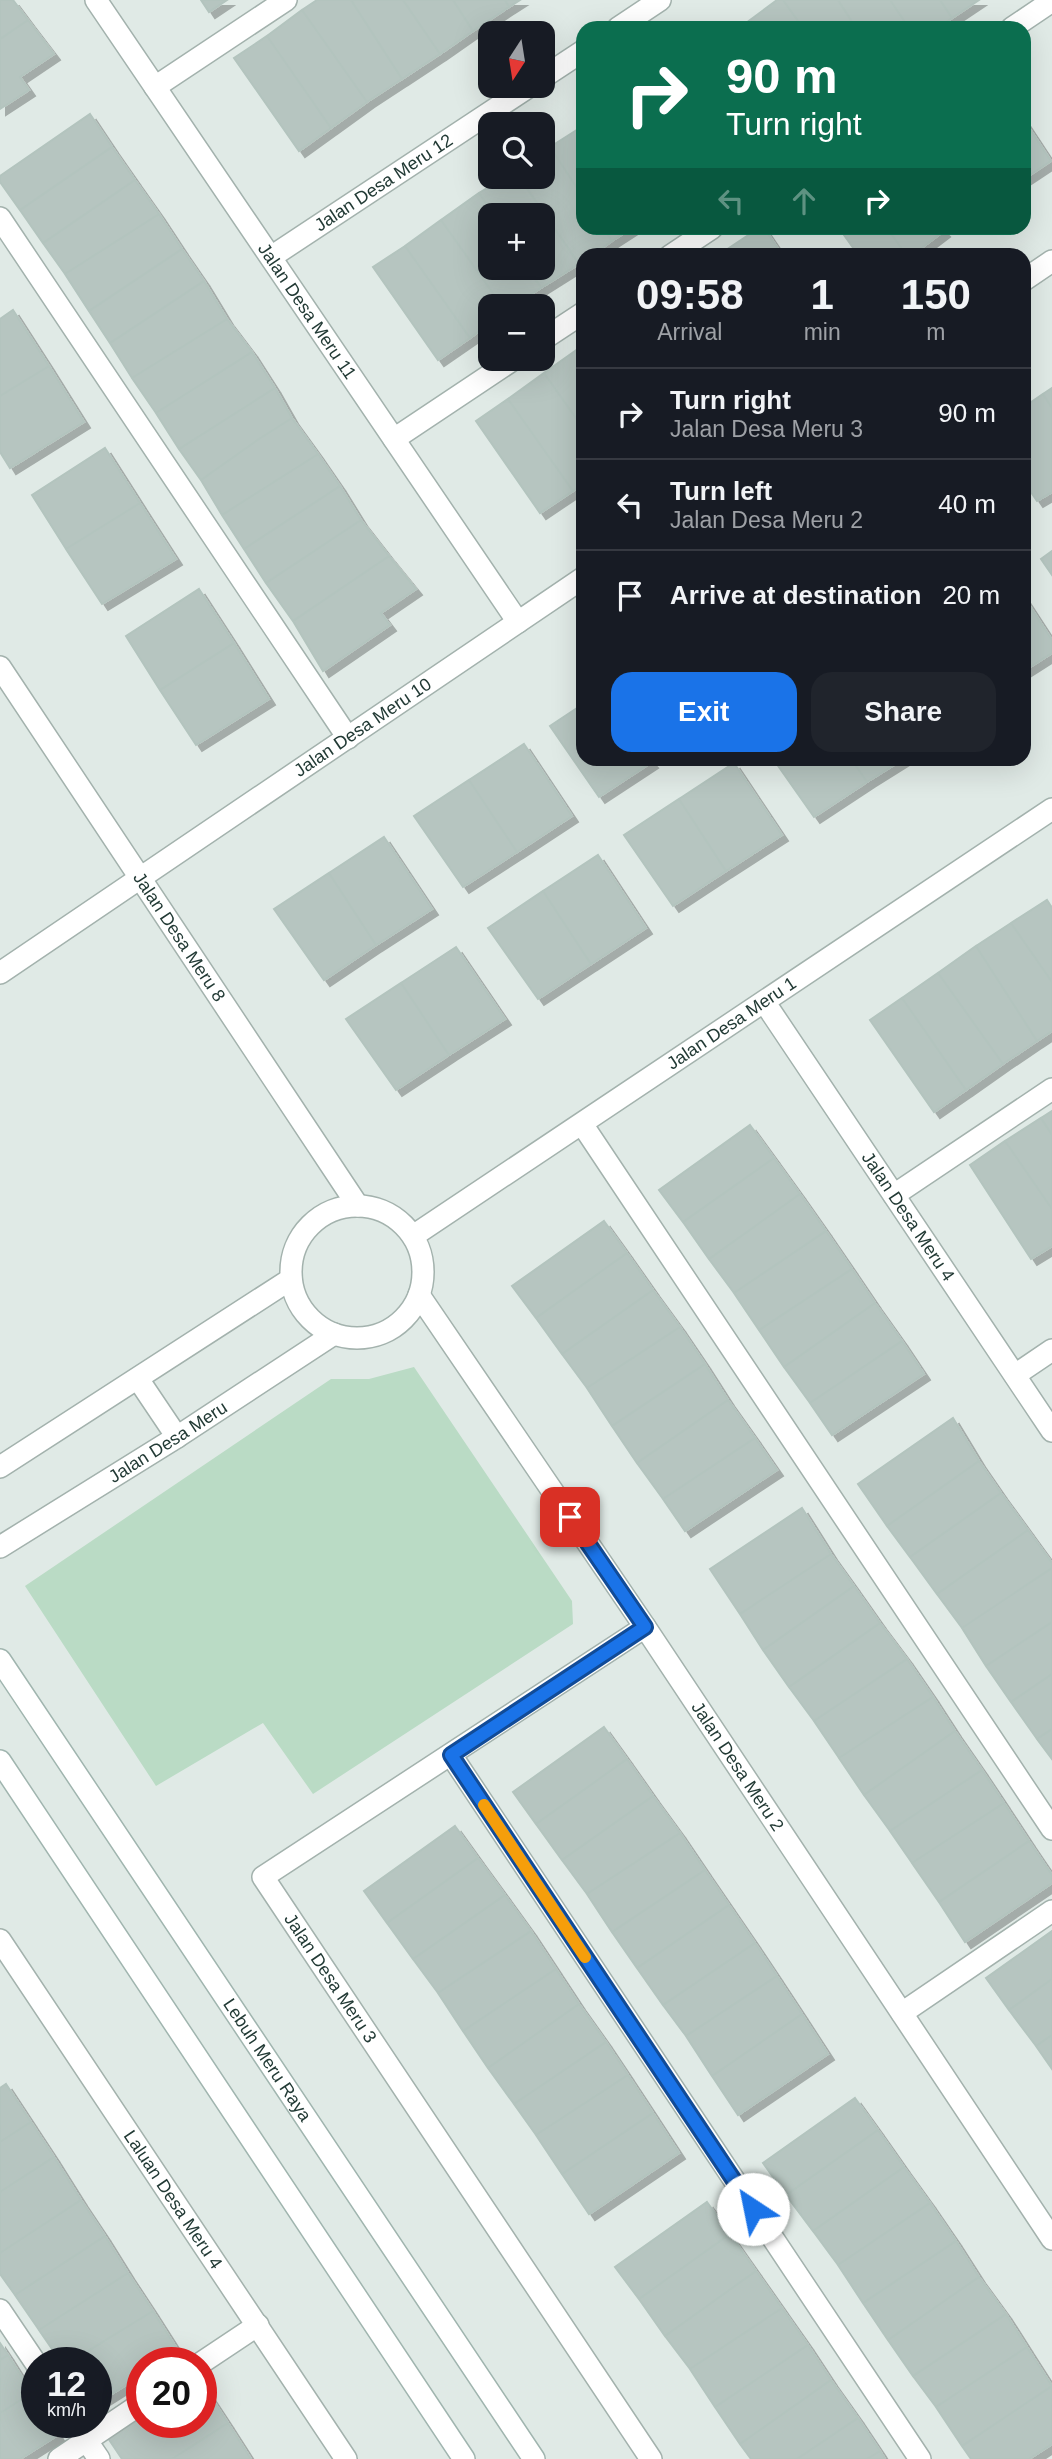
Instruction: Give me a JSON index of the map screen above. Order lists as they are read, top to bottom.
{
  "streets": {
    "street": [
      "Jalan Desa Meru 12",
      "Jalan Desa Meru 11",
      "Jalan Desa Meru 10",
      "Jalan Desa Meru 8",
      "Jalan Desa Meru 1",
      "Jalan Desa Meru 4",
      "Jalan Desa Meru",
      "Jalan Desa Meru 2",
      "Jalan Desa Meru 3",
      "Lebuh Meru Raya",
      "Laluan Desa Meru 4"
    ]
  },
  "crossings": [
    ["Jalan Desa Meru 12", "Jalan Desa Meru 11"],
    ["Jalan Desa Meru 11", "Jalan Desa Meru 10"],
    ["Jalan Desa Meru 10", "Jalan Desa Meru 8"],
    ["Jalan Desa Meru 8", "Jalan Desa Meru 1"],
    ["Jalan Desa Meru 8", "Jalan Desa Meru"],
    ["Jalan Desa Meru 8", "Jalan Desa Meru 2"],
    ["Jalan Desa Meru 1", "Jalan Desa Meru 4"],
    ["Jalan Desa Meru 1", "Jalan Desa Meru"],
    ["Jalan Desa Meru 1", "Jalan Desa Meru 2"],
    ["Jalan Desa Meru", "Jalan Desa Meru 2"],
    ["Jalan Desa Meru 2", "Jalan Desa Meru 3"]
  ],
  "north": "bottom",
  "page": {
    "map_buttons": ["+", "−"],
    "turn": ["90 m", "Turn right"],
    "eta": [
      "09:58",
      "Arrival",
      "1",
      "min",
      "150",
      "m"
    ],
    "list": [
      {
        "name": "Turn right",
        "note": "Jalan Desa Meru 3",
        "value": "90 m"
      },
      {
        "name": "Turn left",
        "note": "Jalan Desa Meru 2",
        "value": "40 m"
      },
      {
        "name": "Arrive at destination",
        "value": "20 m"
      }
    ],
    "buttons": ["Exit", "Share"],
    "speed": "12 km/h",
    "limit": "20"
  }
}
